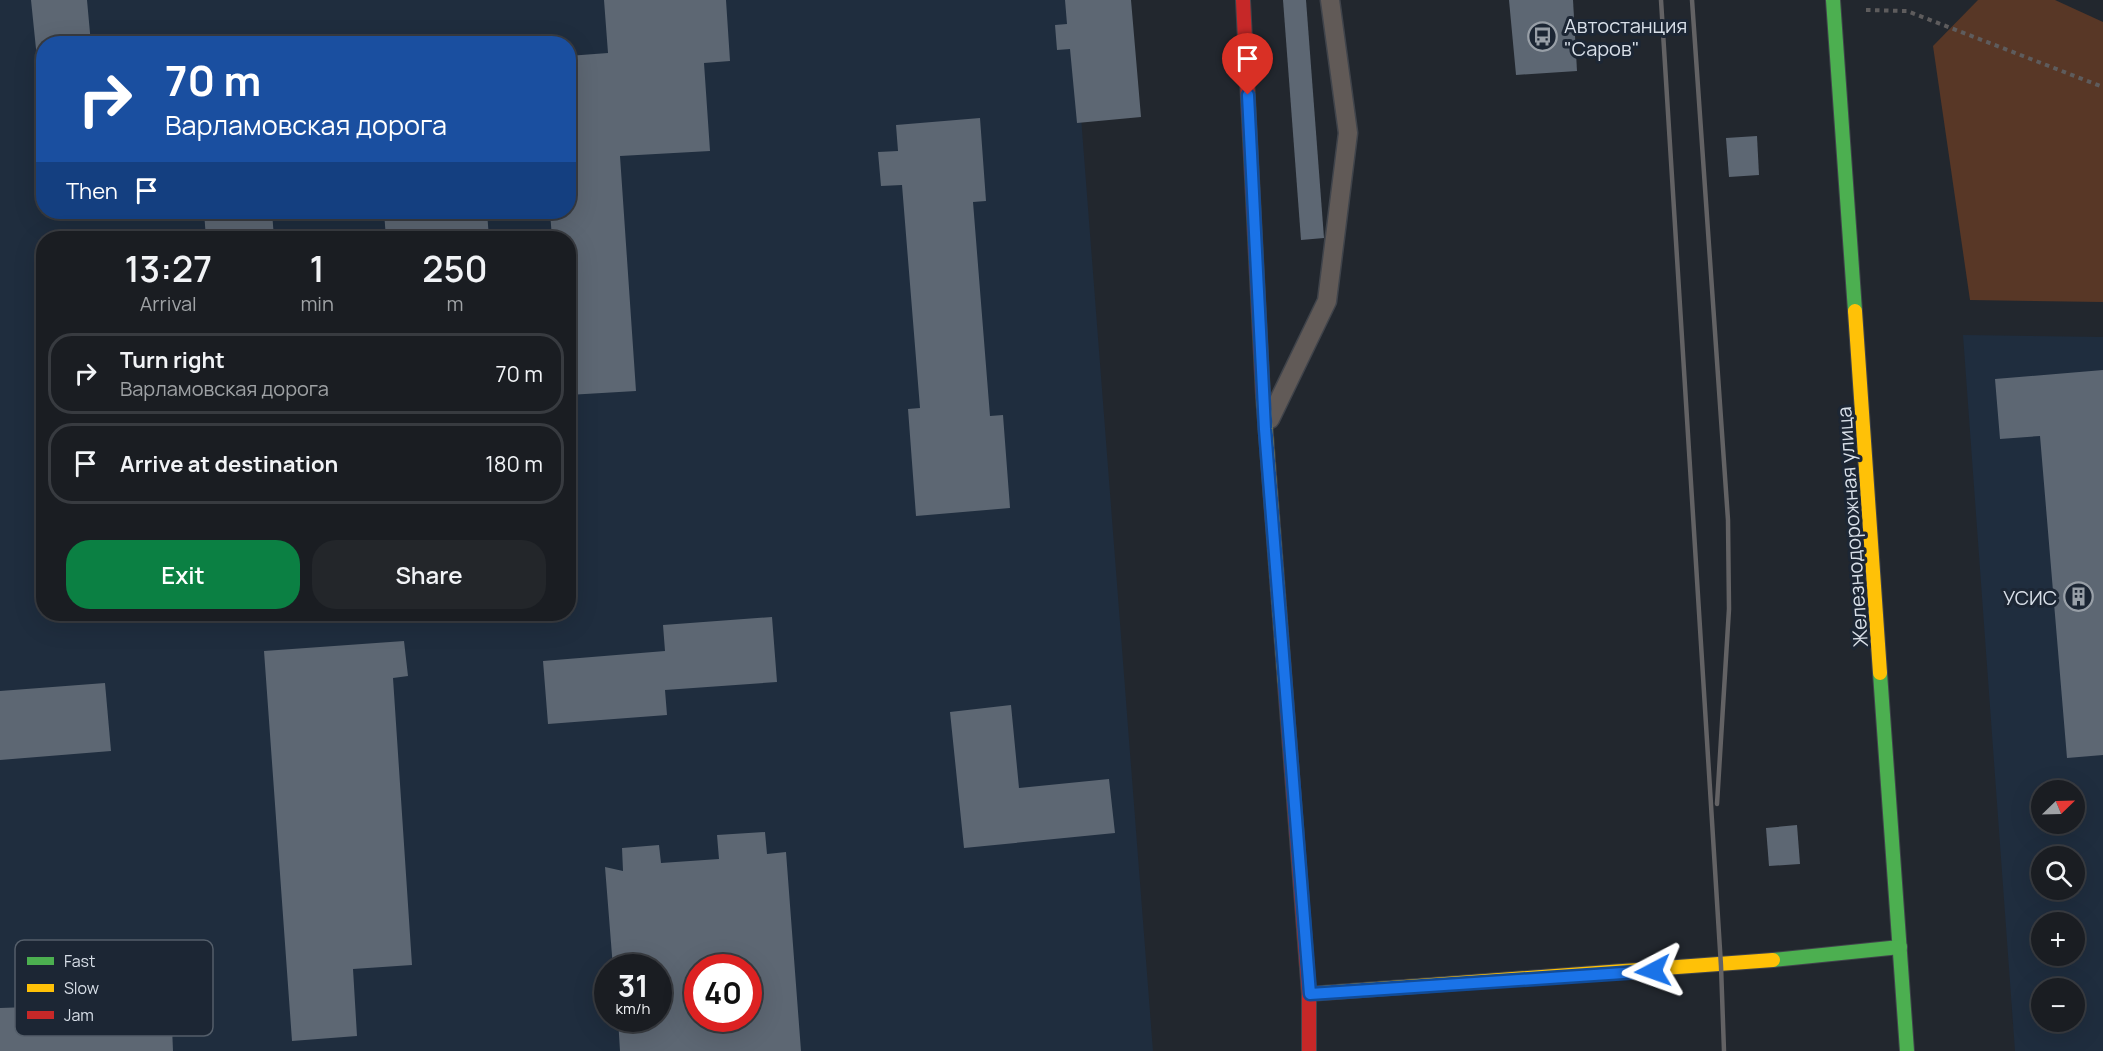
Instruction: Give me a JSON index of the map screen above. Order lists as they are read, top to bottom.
{
  "streets": {
    "street": ["Железнодорожная улица"]
  },
  "places": {
    "bus stop": ["Автостанция \"Саров\""],
    "building": ["УСИС"]
  },
  "legend": ["Fast", "Slow", "Jam"],
  "north": "top right",
  "page": {
    "turn": ["70 m", "Варламовская дорога"],
    "then": "Then",
    "eta": [
      "13:27",
      "Arrival",
      "1",
      "min",
      "250",
      "m"
    ],
    "list": [
      {
        "name": "Turn right",
        "note": "Варламовская дорога",
        "value": "70 m"
      },
      {
        "name": "Arrive at destination",
        "value": "180 m"
      }
    ],
    "buttons": ["Exit", "Share"],
    "map_buttons": ["+", "−"],
    "speed": "31 km/h",
    "limit": "40"
  }
}
